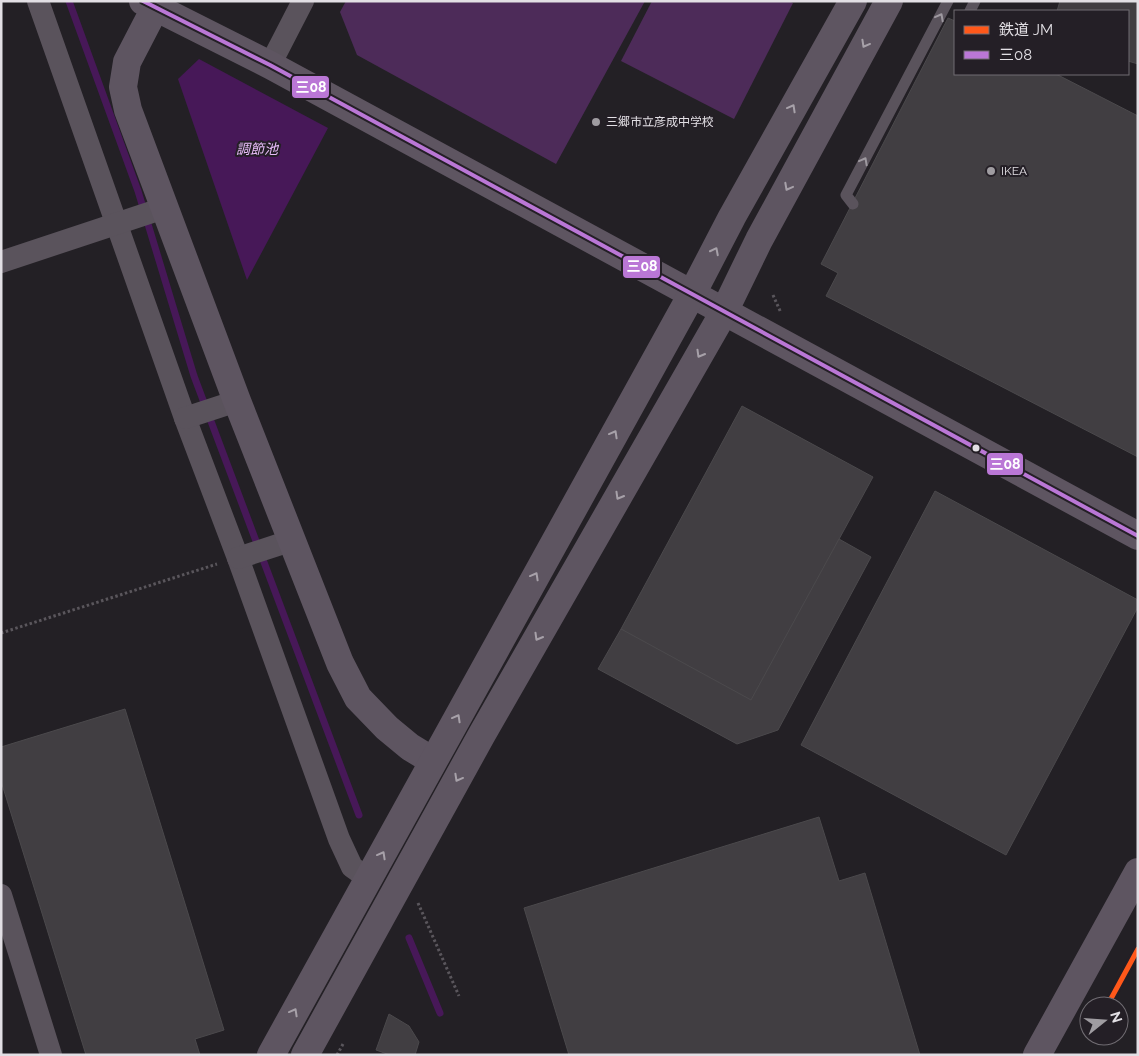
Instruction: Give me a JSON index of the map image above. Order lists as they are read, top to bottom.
{
  "water": ["調節池"],
  "places": ["三郷市立彦成中学校", "IKEA"],
  "lines": ["transit line 三08", "rail line JM"],
  "legend": ["鉄道 JM", "三08"],
  "north": "right"
}
